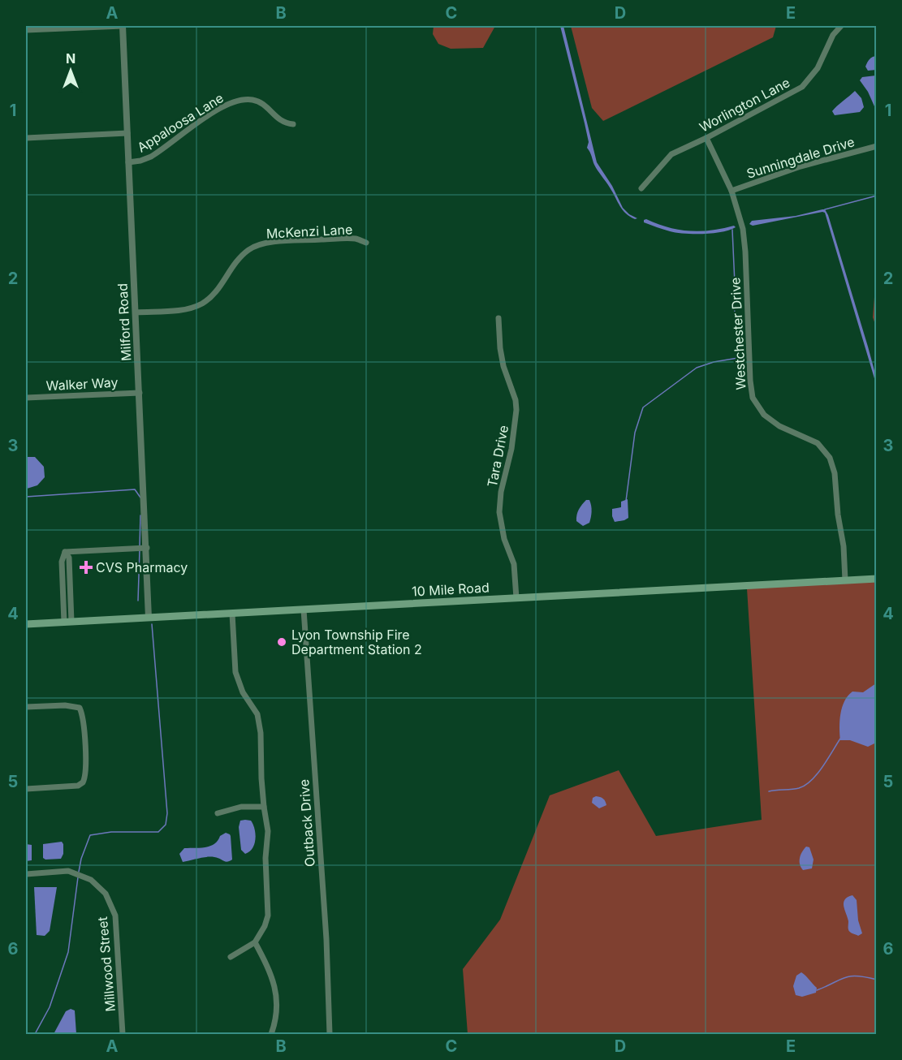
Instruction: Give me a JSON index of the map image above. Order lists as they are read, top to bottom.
{
  "streets": {
    "main road": ["10 Mile Road"],
    "street": [
      "Worlington Lane",
      "Appaloosa Lane",
      "Sunningdale Drive",
      "McKenzi Lane",
      "Milford Road",
      "Westchester Drive",
      "Walker Way",
      "Tara Drive",
      "Outback Drive",
      "Millwood Street"
    ]
  },
  "crossings": [
    ["Worlington Lane", "Westchester Drive"],
    ["Appaloosa Lane", "Milford Road"],
    ["Sunningdale Drive", "Westchester Drive"],
    ["McKenzi Lane", "Milford Road"],
    ["Milford Road", "Walker Way"],
    ["Milford Road", "10 Mile Road"],
    ["Westchester Drive", "10 Mile Road"],
    ["Tara Drive", "10 Mile Road"],
    ["10 Mile Road", "Outback Drive"]
  ],
  "places": {
    "health": ["CVS Pharmacy"],
    "other": ["Lyon Township Fire Department Station 2"]
  },
  "north": "top",
  "grid": {
    "columns": [
      "A",
      "B",
      "C",
      "D",
      "E"
    ],
    "rows": [
      "1",
      "2",
      "3",
      "4",
      "5",
      "6"
    ]
  }
}
